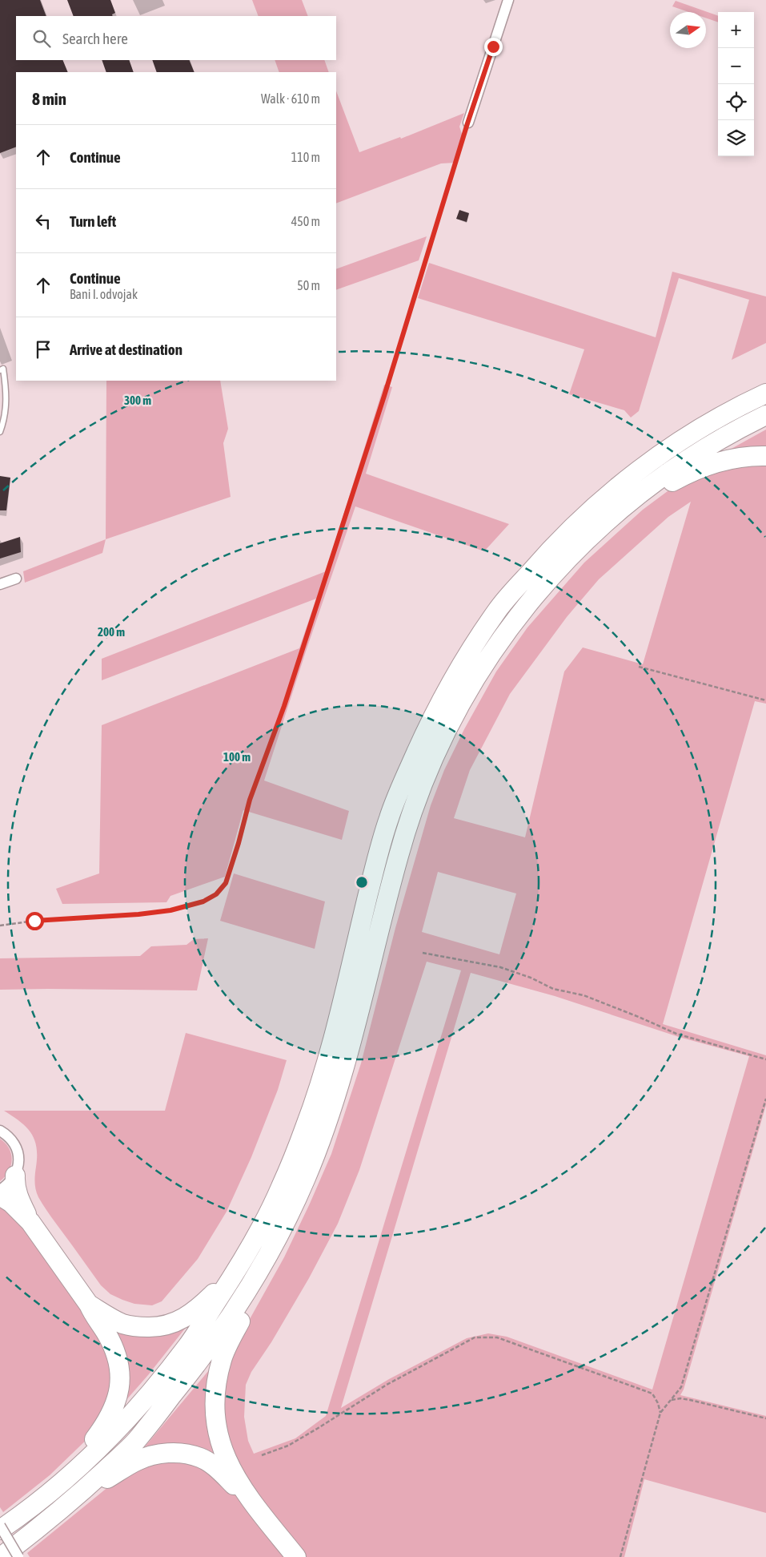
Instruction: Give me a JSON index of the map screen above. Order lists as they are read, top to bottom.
{
  "north": "right",
  "page": {
    "map_buttons": ["+", "−"],
    "search": "Search here",
    "heading": ["8 min", "Walk · 610 m"],
    "list": [
      ["Continue", "110 m"],
      ["Turn left", "450 m"],
      ["Continue", "Bani I. odvojak", "50 m"],
      "Arrive at destination"
    ]
  },
  "rings": ["300 m", "200 m", "100 m"]
}
